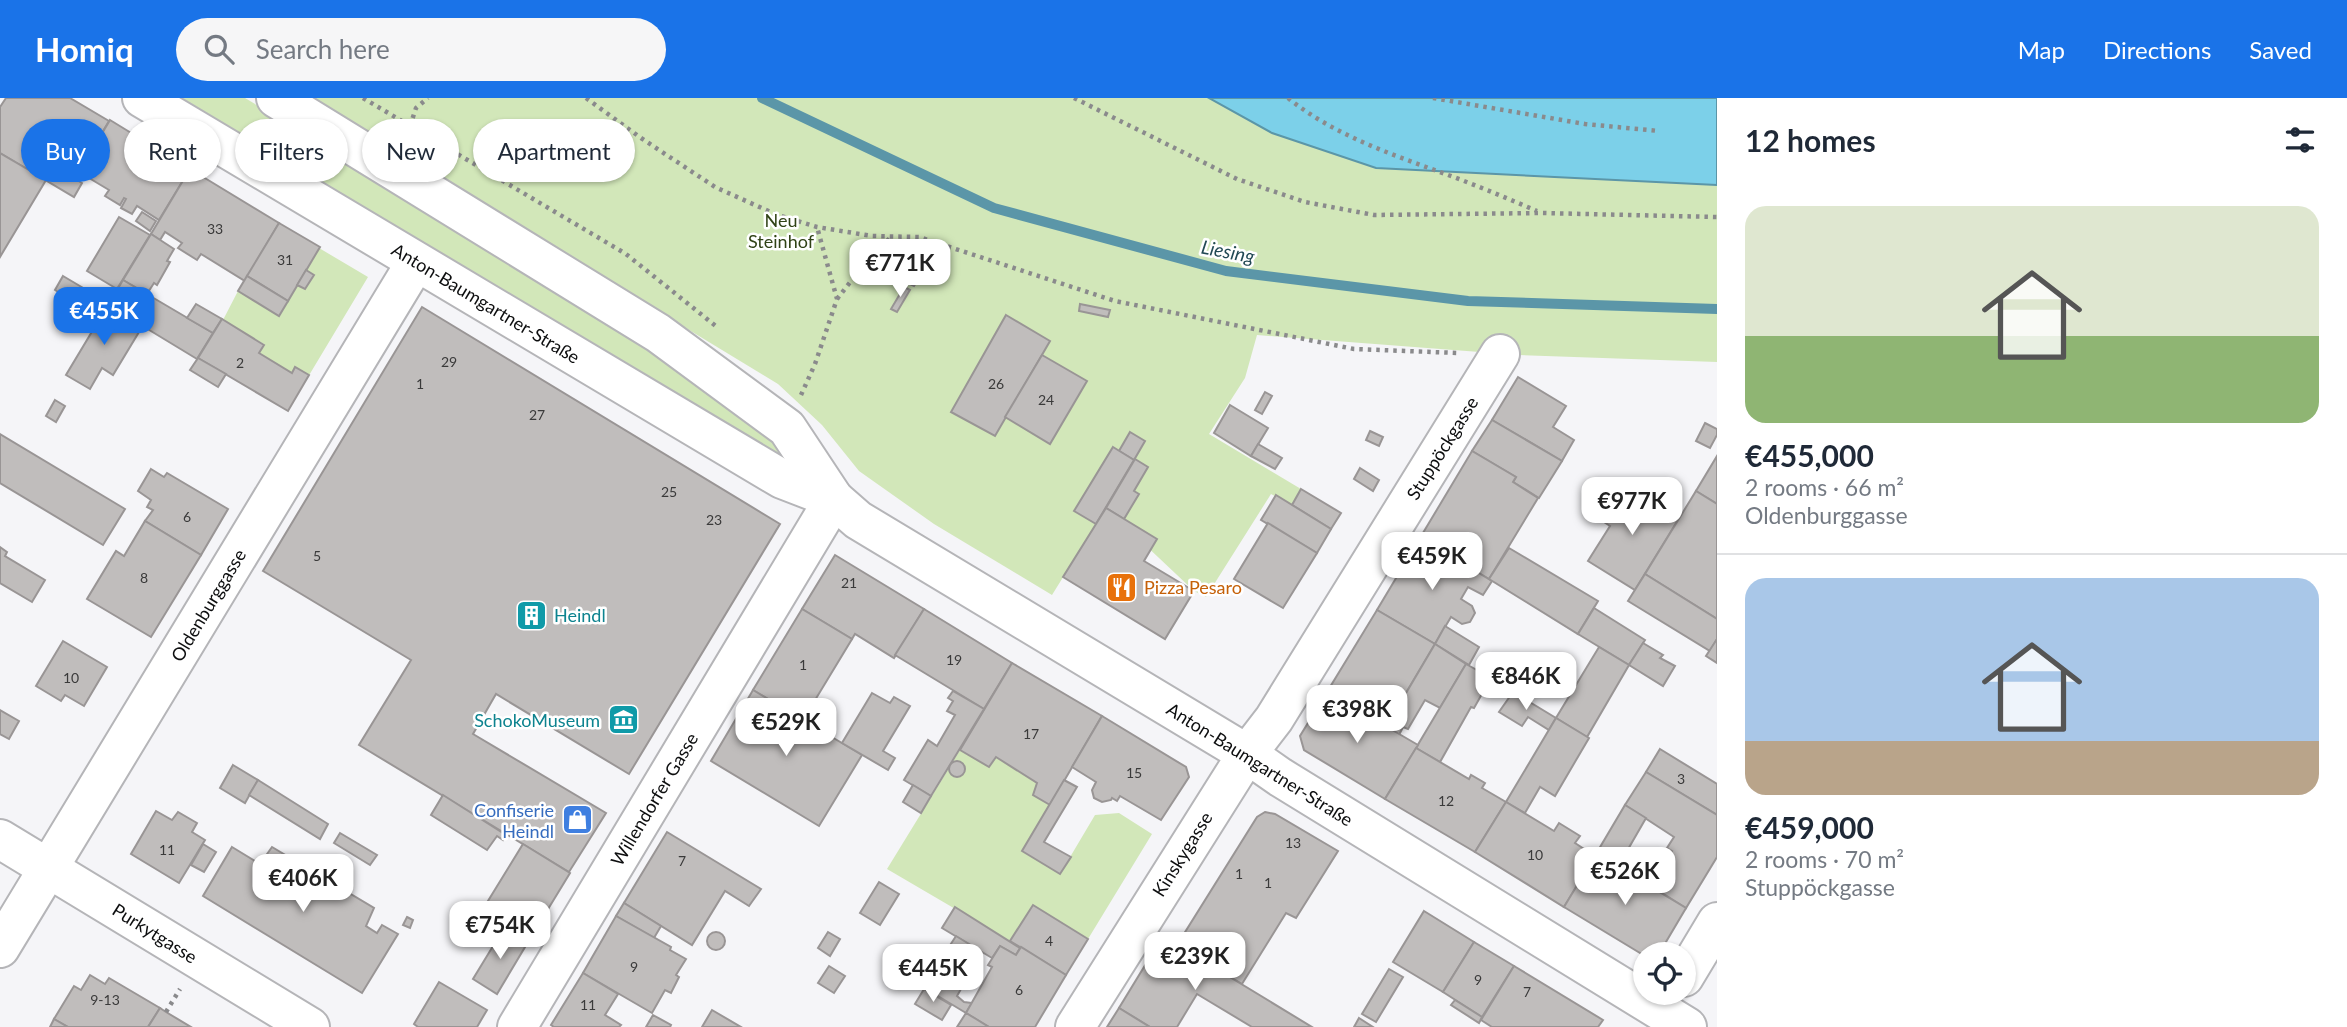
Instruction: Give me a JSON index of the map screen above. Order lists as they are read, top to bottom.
{
  "streets": {
    "main road": [
      "Anton-Baumgartner-Straße",
      "Stuppöckgasse",
      "Oldenburggasse",
      "Willendorfer Gasse",
      "Kinskygasse",
      "Purkytgasse"
    ]
  },
  "crossings": [
    ["Anton-Baumgartner-Straße", "Stuppöckgasse"],
    ["Anton-Baumgartner-Straße", "Oldenburggasse"],
    ["Anton-Baumgartner-Straße", "Willendorfer Gasse"],
    ["Anton-Baumgartner-Straße", "Kinskygasse"],
    ["Stuppöckgasse", "Kinskygasse"],
    ["Oldenburggasse", "Purkytgasse"]
  ],
  "water": ["Liesing"],
  "parks": ["Neu Steinhof"],
  "places": {
    "restaurant": ["Pizza Pesaro"],
    "building": ["Heindl"],
    "museum": ["SchokoMuseum"],
    "shop": ["Confiserie Heindl"]
  },
  "house_numbers": [
    "33",
    "31",
    "29",
    "2",
    "1",
    "26",
    "24",
    "27",
    "25",
    "6",
    "23",
    "5",
    "8",
    "21",
    "19",
    "1",
    "10",
    "17",
    "15",
    "3",
    "12",
    "13",
    "11",
    "10",
    "7",
    "1",
    "1",
    "4",
    "9",
    "9",
    "6",
    "7",
    "9-13",
    "11"
  ],
  "page": {
    "header": "Homiq",
    "search": "Search here",
    "nav": ["Map", "Directions", "Saved"],
    "heading": "12 homes",
    "chip": [
      "Buy",
      "Rent",
      "Filters",
      "New",
      "Apartment"
    ],
    "list": [
      {
        "name": "€455,000",
        "note": "2 rooms · 66 m² · Oldenburggasse"
      },
      {
        "name": "€459,000",
        "note": "2 rooms · 70 m² · Stuppöckgasse"
      }
    ],
    "price": [
      "€771K",
      "€455K",
      "€977K",
      "€459K",
      "€846K",
      "€398K",
      "€529K",
      "€526K",
      "€406K",
      "€754K",
      "€239K",
      "€445K"
    ]
  }
}
